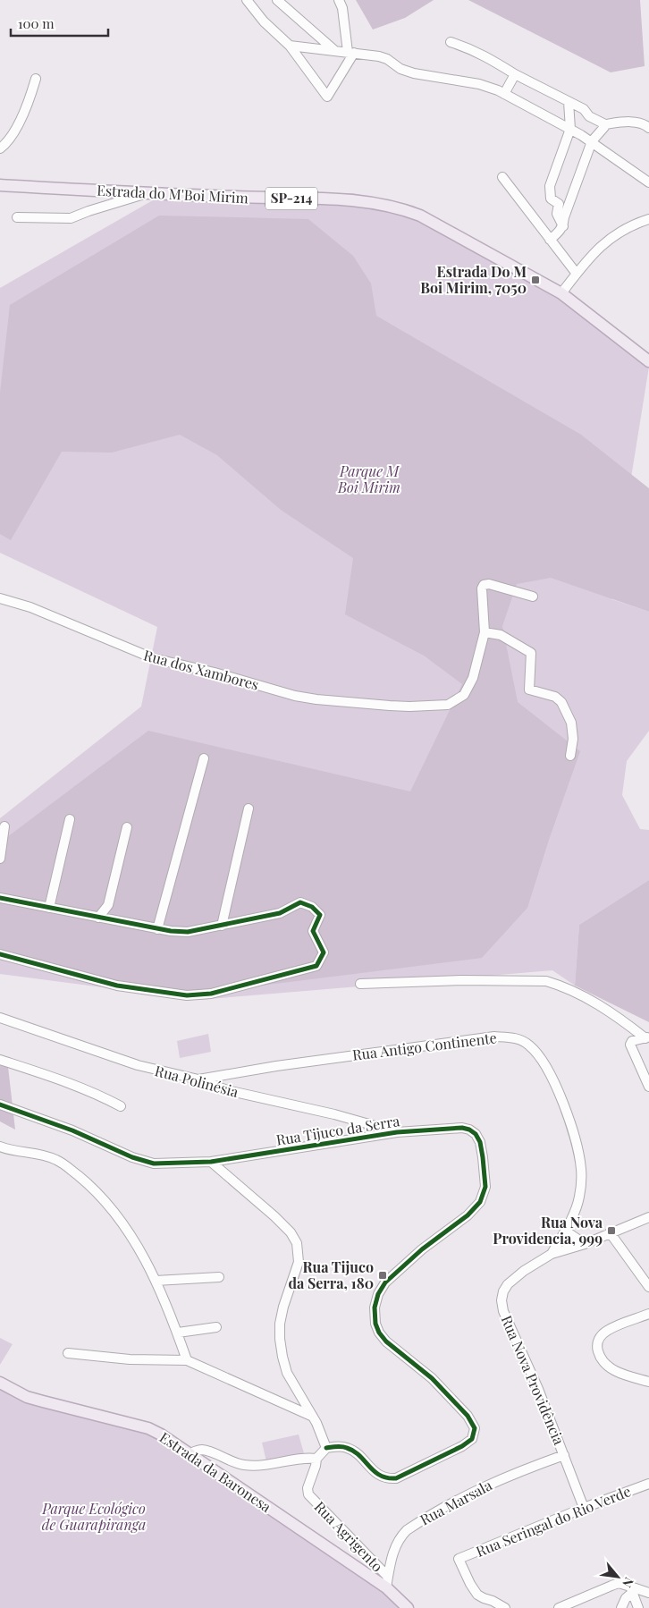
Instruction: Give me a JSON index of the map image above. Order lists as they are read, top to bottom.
{
  "streets": {
    "main road": ["Estrada do M'Boi Mirim", "SP-214", "Estrada da Baronesa"],
    "street": [
      "Rua dos Xambores",
      "Rua Antigo Continente",
      "Rua Polinésia",
      "Rua Tijuco da Serra",
      "Rua Nova Providência",
      "Rua Marsala",
      "Rua Seringal do Rio Verde",
      "Rua Agrigento"
    ]
  },
  "crossings": [
    ["Rua Antigo Continente", "Rua Polinésia"],
    ["Rua Antigo Continente", "Rua Nova Providência"],
    ["Rua Polinésia", "Rua Tijuco da Serra"],
    ["Rua Tijuco da Serra", "Rua Agrigento"],
    ["Rua Nova Providência", "Rua Marsala"],
    ["Rua Nova Providência", "Rua Seringal do Rio Verde"],
    ["Estrada da Baronesa", "Rua Marsala"],
    ["Estrada da Baronesa", "Rua Agrigento"],
    ["Rua Marsala", "Rua Agrigento"]
  ],
  "parks": ["Parque M Boi Mirim", "Parque Ecológico de Guarapiranga"],
  "places": {
    "transit": ["Estrada Do M Boi Mirim, 7050", "Rua Nova Providencia, 999", "Rua Tijuco da Serra, 180"]
  },
  "scale_bar": "100 m",
  "north": "bottom right"
}
